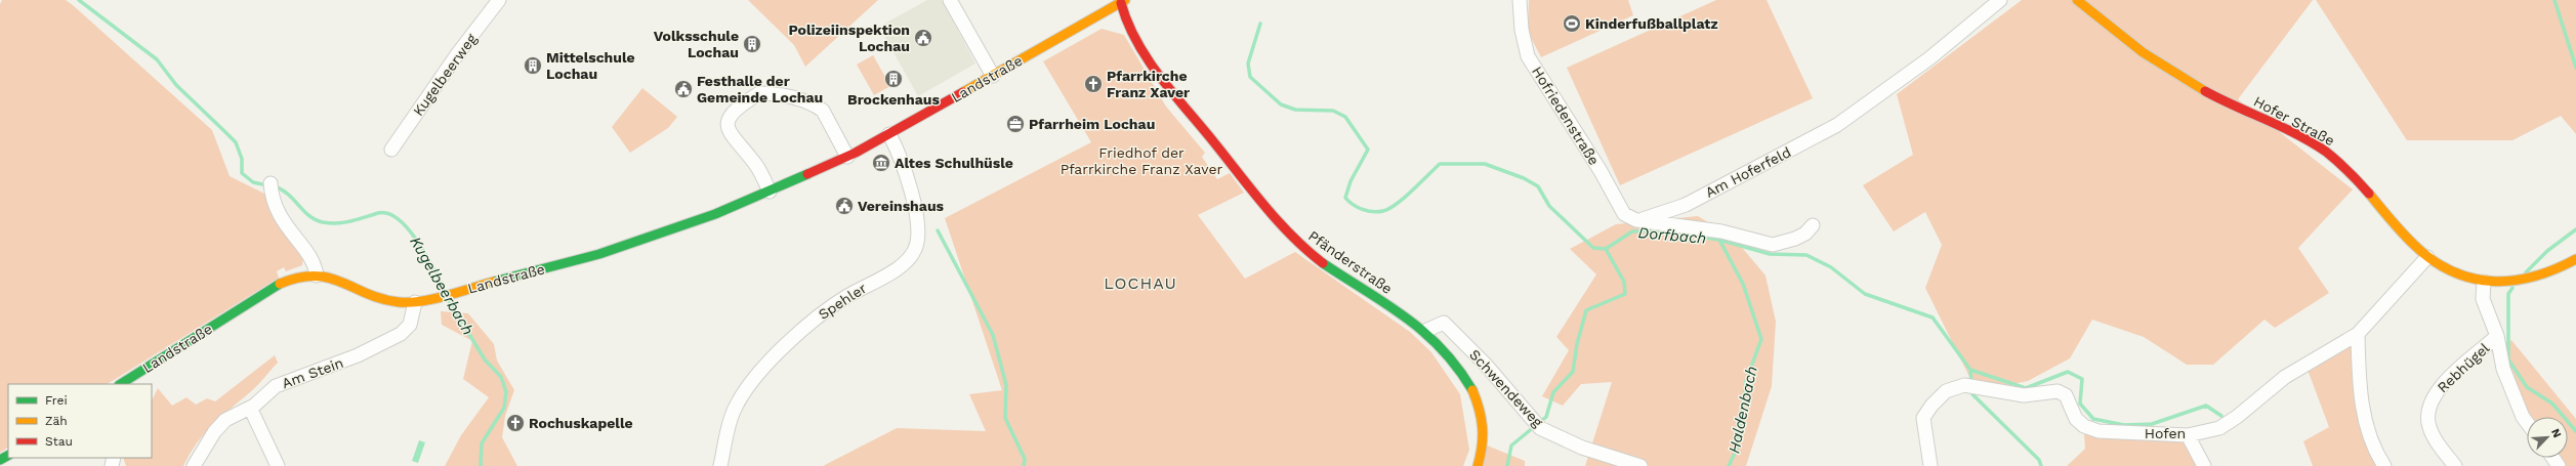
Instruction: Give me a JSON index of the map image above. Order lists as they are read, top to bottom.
{
  "streets": {
    "street": [
      "Kugelbeerweg",
      "Landstraße",
      "Hofriedenstraße",
      "Hofer Straße",
      "Am Hoferfeld",
      "Pfänderstraße",
      "Spehler",
      "Rebhügel",
      "Am Stein",
      "Schwendeweg",
      "Hofen"
    ]
  },
  "crossings": [
    ["Landstraße", "Pfänderstraße"],
    ["Landstraße", "Spehler"],
    ["Landstraße", "Am Stein"],
    ["Hofriedenstraße", "Am Hoferfeld"],
    ["Hofer Straße", "Hofen"],
    ["Pfänderstraße", "Schwendeweg"]
  ],
  "districts": ["LOCHAU"],
  "water": ["Dorfbach", "Kugelbeerbach", "Haldenbach"],
  "parks": ["Friedhof der Pfarrkirche Franz Xaver"],
  "places": {
    "sports": ["Kinderfußballplatz"],
    "public building": ["Polizeiinspektion Lochau", "Festhalle der Gemeinde Lochau", "Vereinshaus"],
    "building": ["Volksschule Lochau", "Mittelschule Lochau", "Brockenhaus"],
    "church": ["Pfarrkirche Franz Xaver", "Rochuskapelle"],
    "office": ["Pfarrheim Lochau"],
    "museum": ["Altes Schulhüsle"]
  },
  "legend": ["Frei", "Zäh", "Stau"],
  "north": "top right"
}
